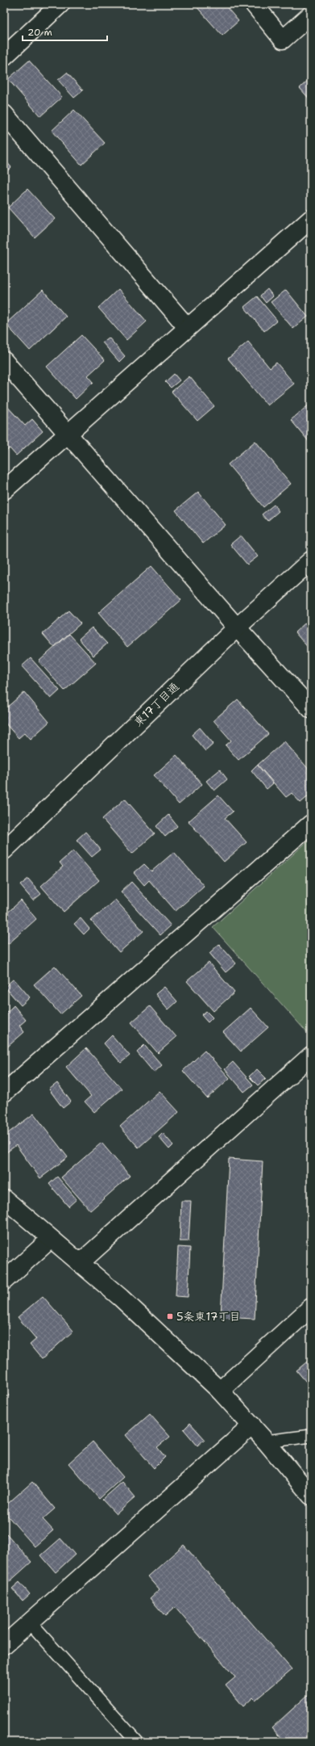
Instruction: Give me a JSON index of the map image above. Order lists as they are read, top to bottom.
{
  "streets": {
    "street": ["東17丁目通"]
  },
  "places": {
    "transit": ["5条東17丁目"]
  },
  "scale_bar": "20 m"
}
